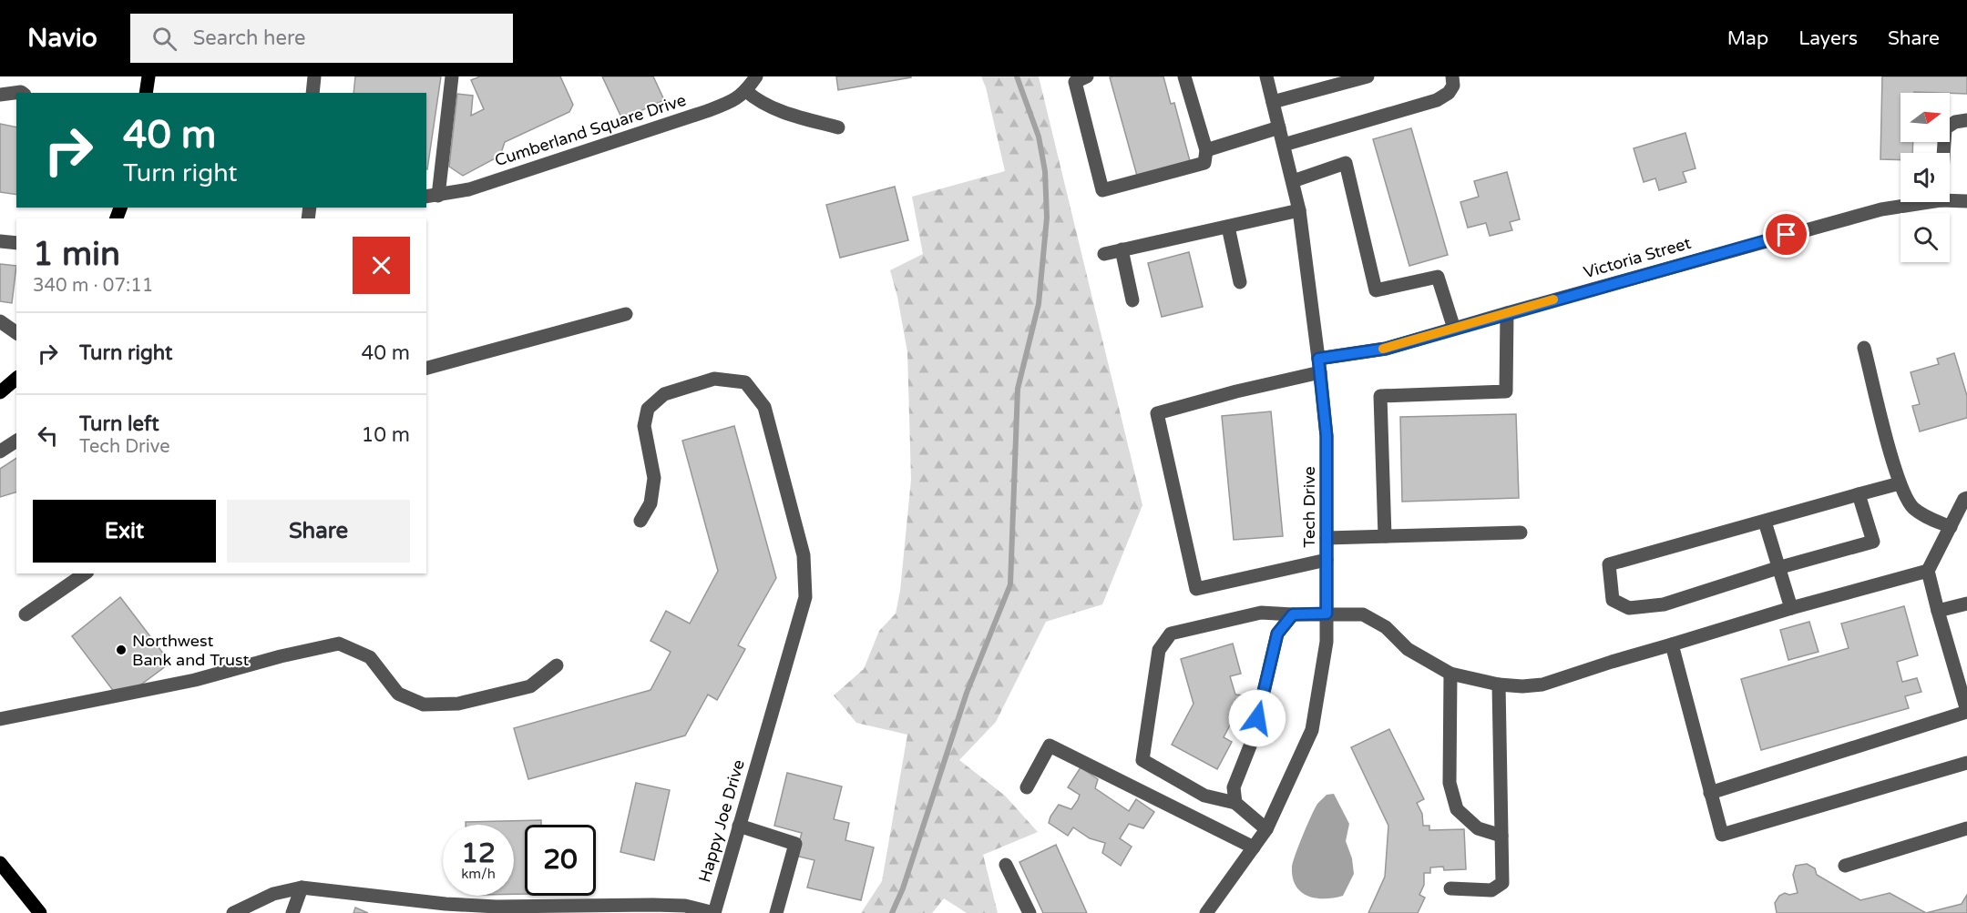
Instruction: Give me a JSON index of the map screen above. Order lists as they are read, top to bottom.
{
  "streets": {
    "street": [
      "Cumberland Square Drive",
      "Victoria Street",
      "Tech Drive",
      "Happy Joe Drive"
    ]
  },
  "crossings": [
    ["Victoria Street", "Tech Drive"]
  ],
  "places": ["Northwest Bank and Trust"],
  "north": "right",
  "page": {
    "header": "Navio",
    "search": "Search here",
    "nav": ["Map", "Layers", "Share"],
    "turn": ["40 m", "Turn right"],
    "heading": ["1 min", "340 m · 07:11"],
    "list": [
      {
        "name": "Turn right",
        "value": "40 m"
      },
      {
        "name": "Turn left",
        "note": "Tech Drive",
        "value": "10 m"
      }
    ],
    "buttons": ["Exit", "Share"],
    "speed": "12 km/h",
    "limit": "20"
  }
}
